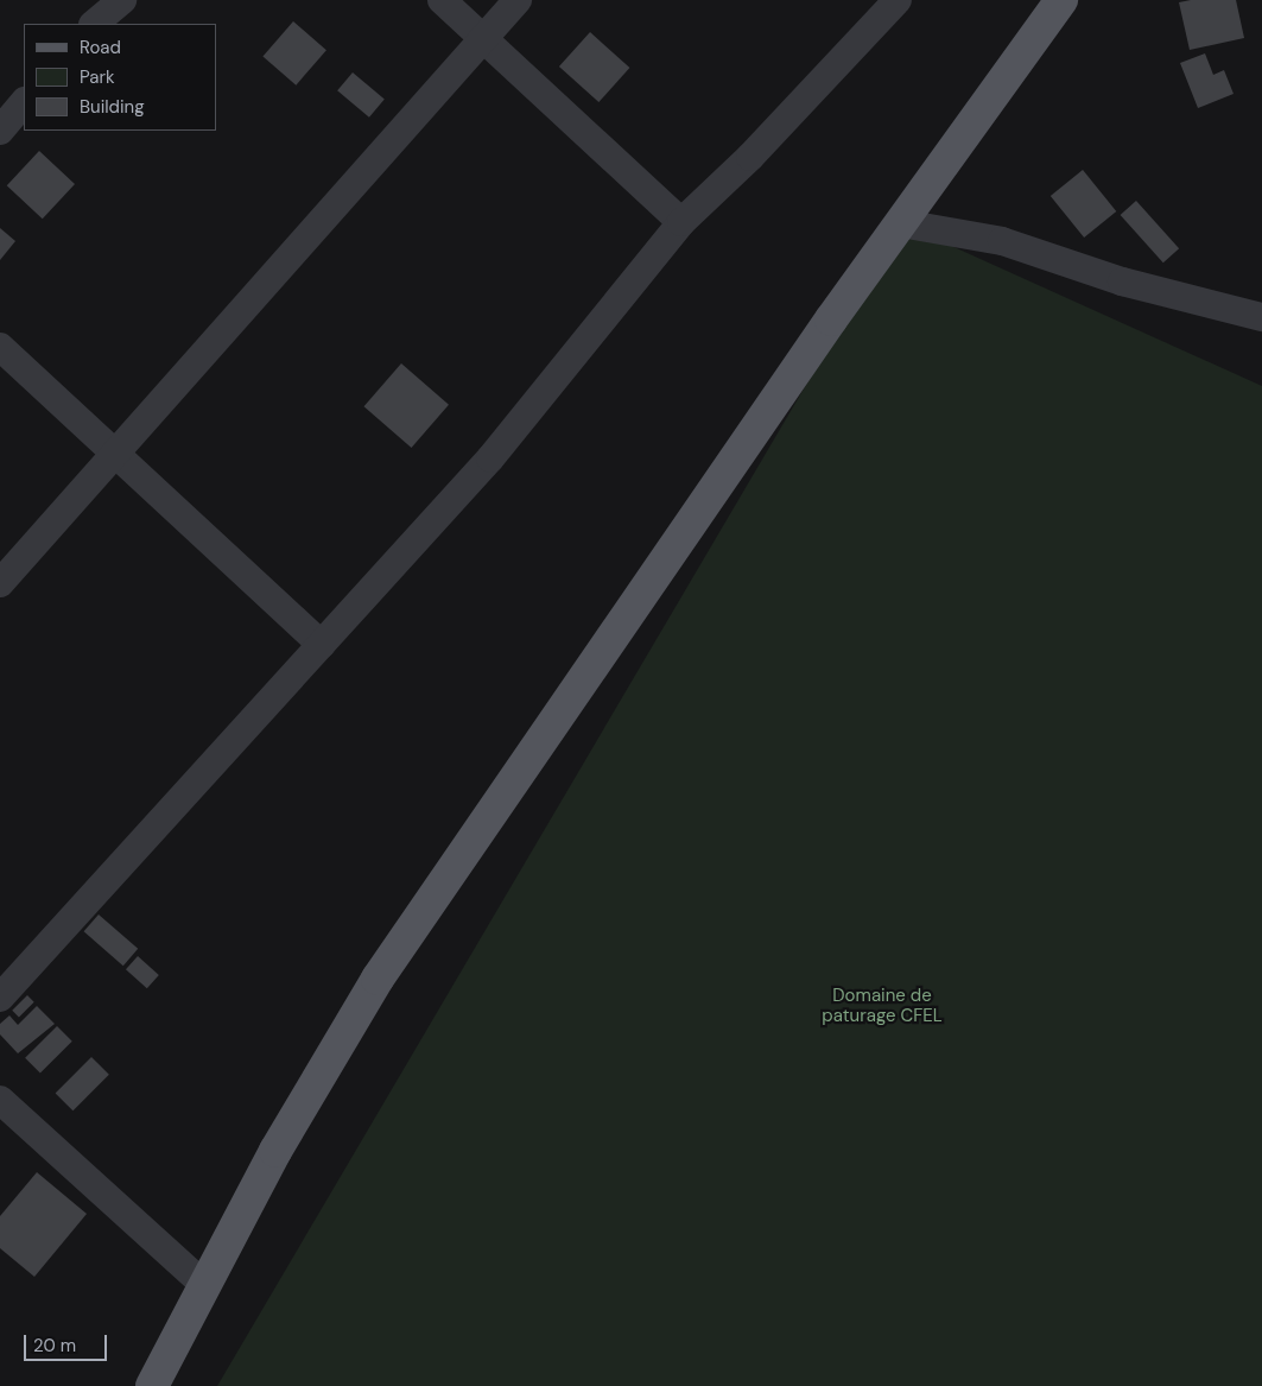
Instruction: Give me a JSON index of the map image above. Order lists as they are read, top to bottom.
{
  "parks": ["Domaine de paturage CFEL"],
  "legend": ["Road", "Park", "Building"],
  "scale_bar": "20 m"
}
